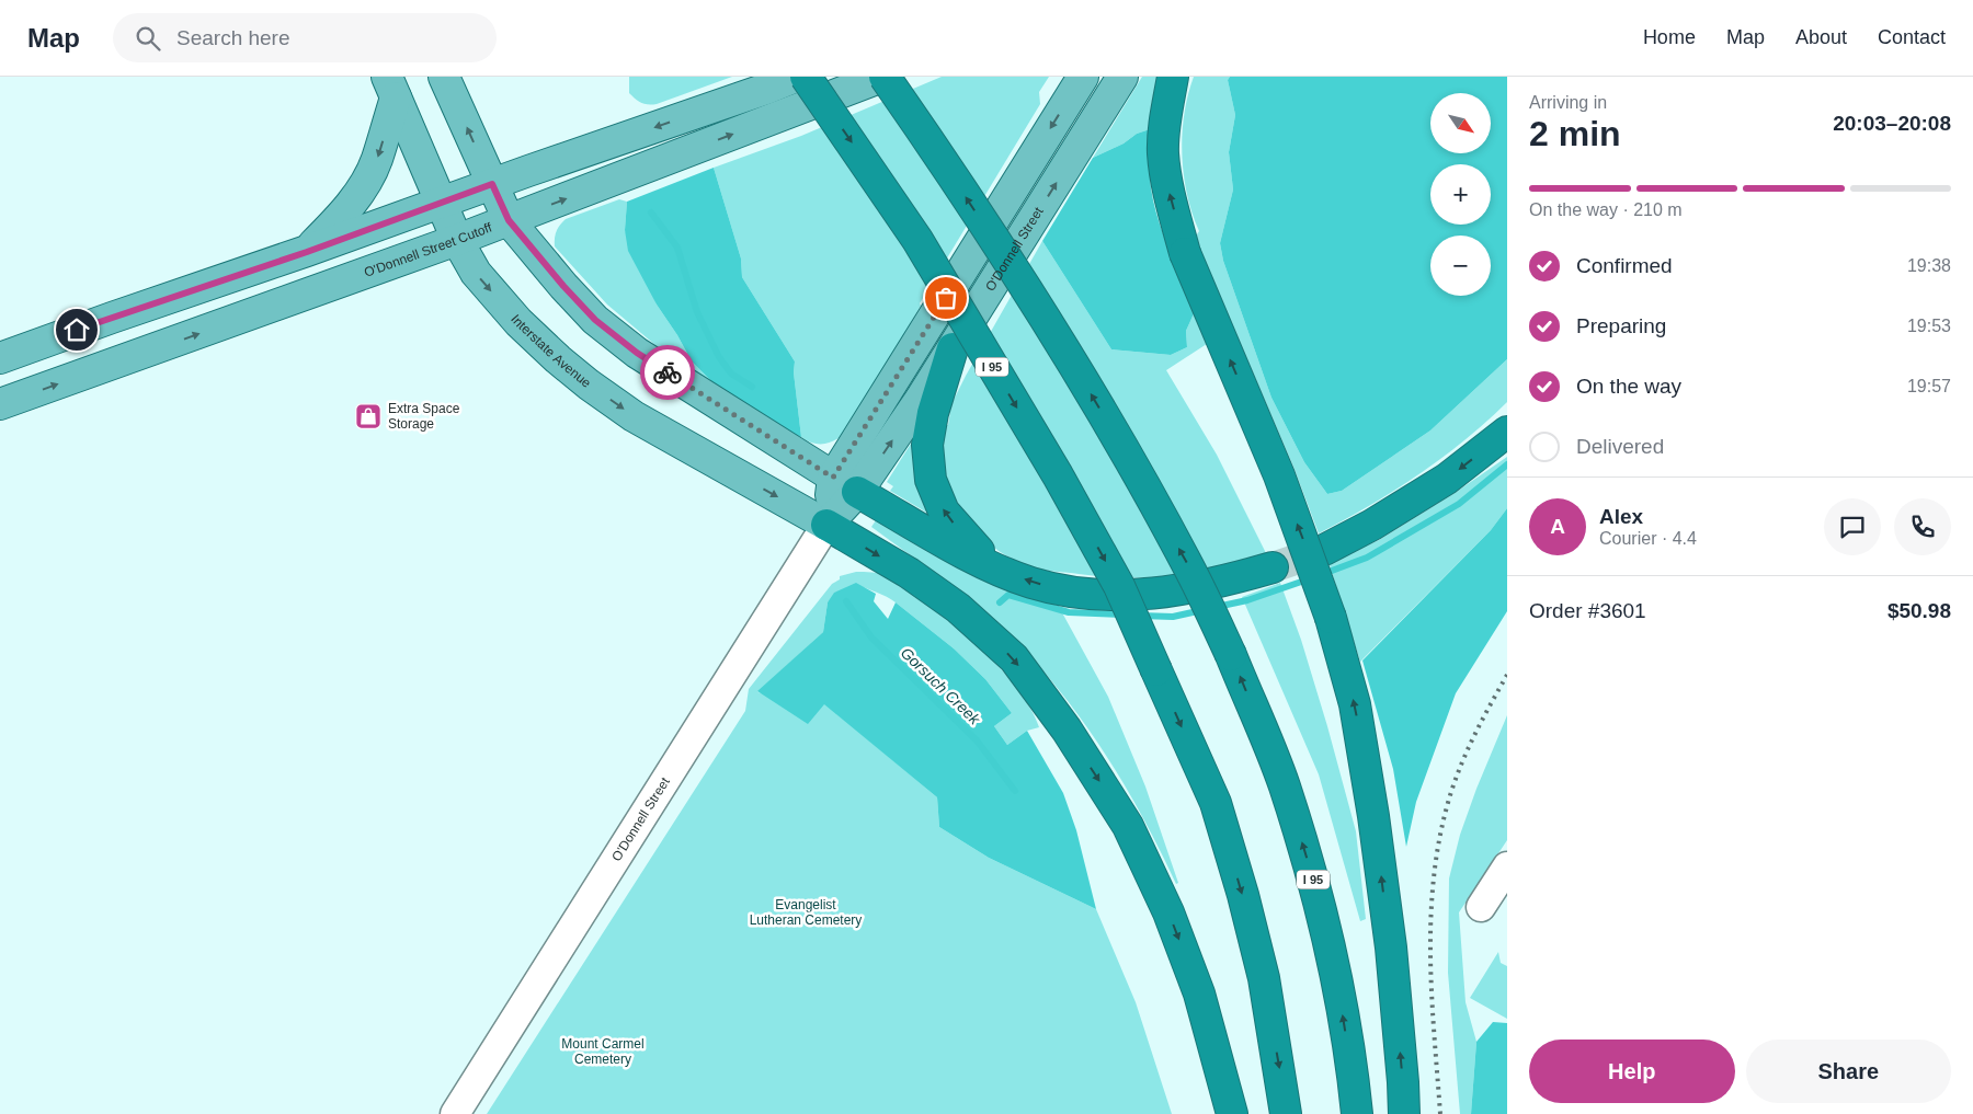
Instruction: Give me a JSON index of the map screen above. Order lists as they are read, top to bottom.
{
  "streets": {
    "highway": ["I 95"],
    "main road": ["O'Donnell Street", "O'Donnell Street Cutoff", "Interstate Avenue"]
  },
  "crossings": [
    ["O'Donnell Street", "Interstate Avenue"],
    ["O'Donnell Street Cutoff", "Interstate Avenue"],
    ["O'Donnell Street Cutoff", "I 95"]
  ],
  "water": ["Gorsuch Creek"],
  "parks": ["Evangelist Lutheran Cemetery", "Mount Carmel Cemetery"],
  "places": {
    "shop": ["Extra Space Storage"]
  },
  "north": "bottom right",
  "page": {
    "header": "Map",
    "search": "Search here",
    "nav": [
      "Home",
      "Map",
      "About",
      "Contact"
    ],
    "heading": ["2 min", "Arriving in", "20:03–20:08"],
    "panel": [
      "Alex",
      "Courier · 4.4",
      "Order #3601",
      "$50.98"
    ],
    "map_buttons": ["+", "−"],
    "bar": "On the way · 210 m",
    "list": [
      ["Confirmed", "19:38"],
      ["Preparing", "19:53"],
      ["On the way", "19:57"],
      "Delivered"
    ],
    "round": "A",
    "buttons": ["Help", "Share"]
  }
}
